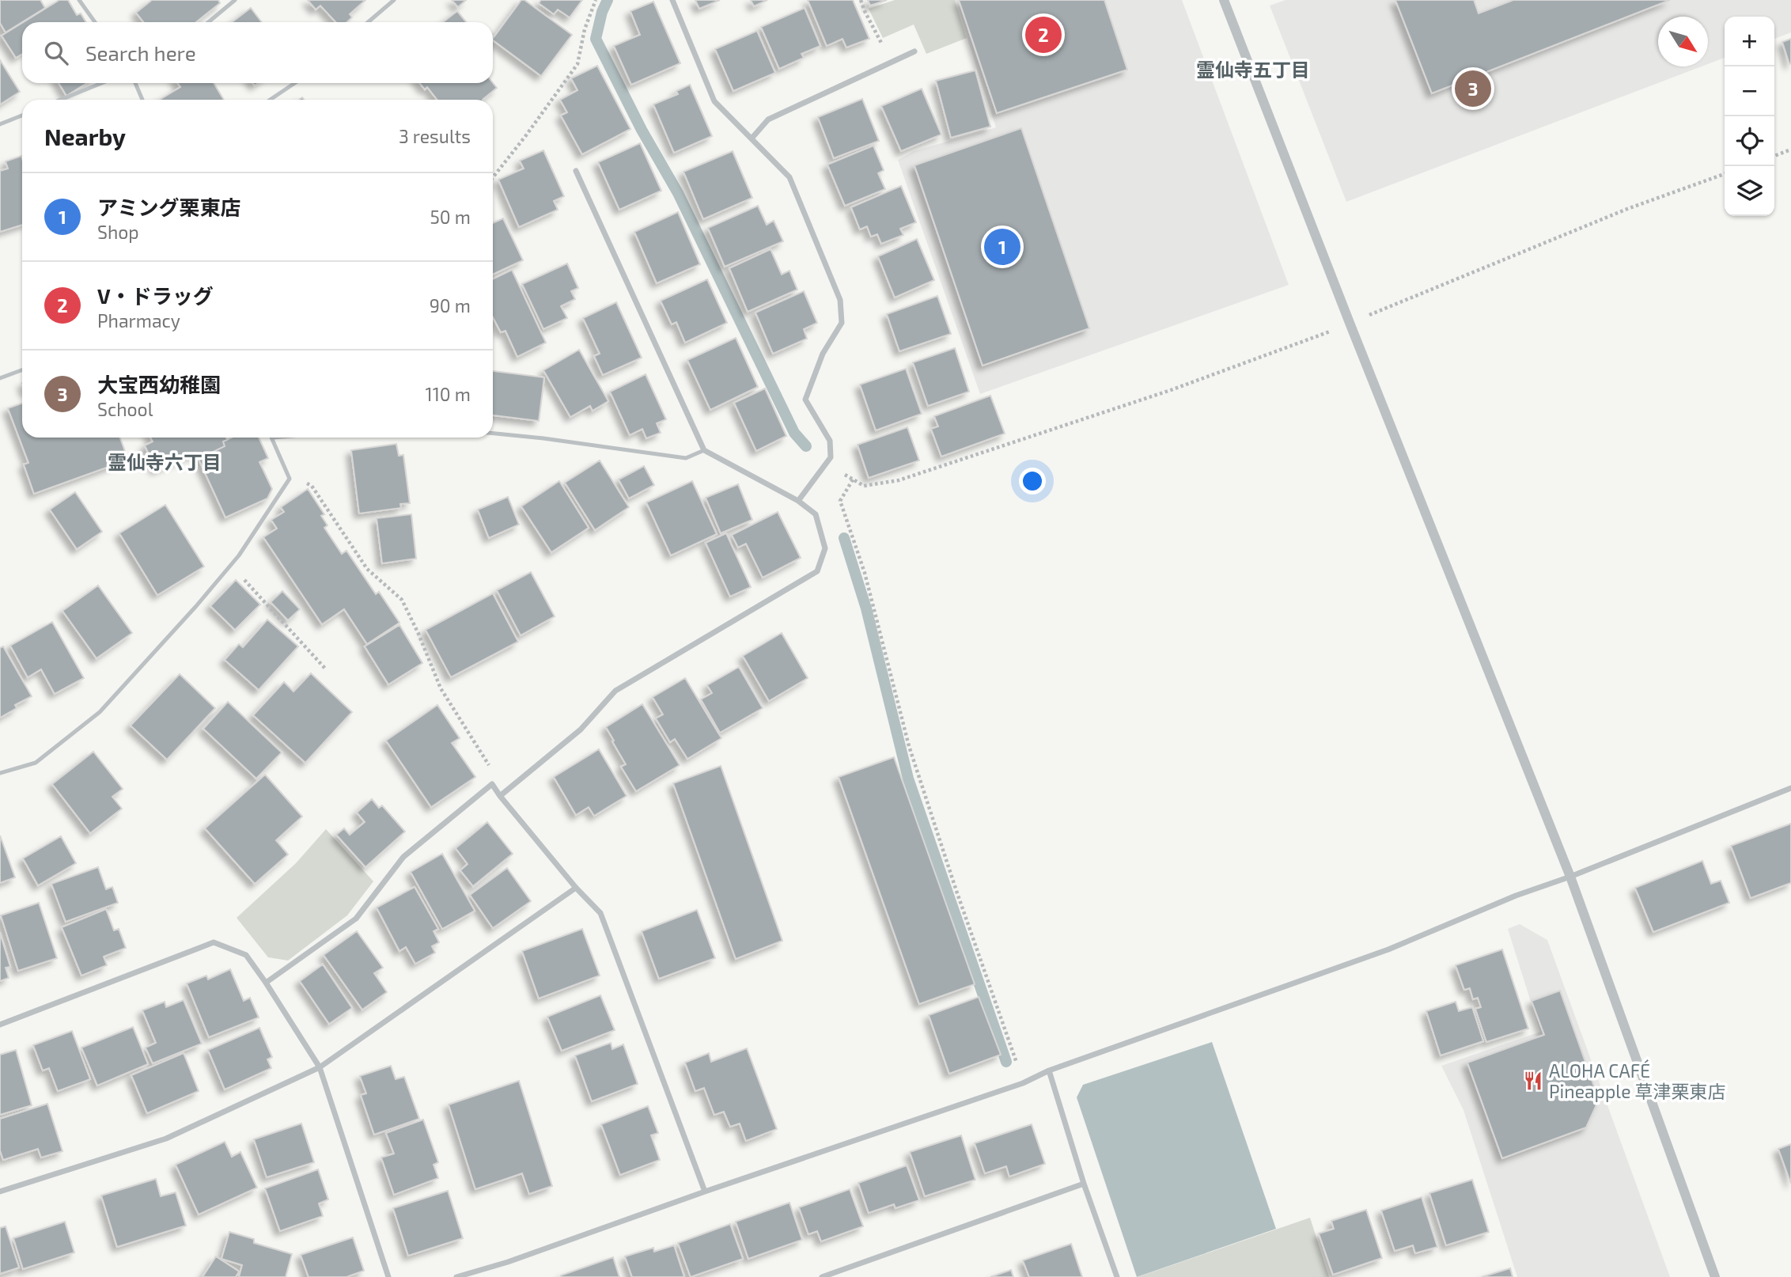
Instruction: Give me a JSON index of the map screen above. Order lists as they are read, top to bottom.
{
  "districts": ["霊仙寺五丁目", "霊仙寺六丁目"],
  "places": {
    "restaurant": ["ALOHA CAFÉ Pineapple 草津栗東店"]
  },
  "north": "bottom right",
  "page": {
    "pins": ["2", "3", "1"],
    "map_buttons": ["+", "−"],
    "search": "Search here",
    "heading": ["Nearby", "3 results"],
    "list": [
      {
        "mark": "1",
        "name": "アミング栗東店",
        "note": "Shop",
        "value": "50 m"
      },
      {
        "mark": "2",
        "name": "V・ドラッグ",
        "note": "Pharmacy",
        "value": "90 m"
      },
      {
        "mark": "3",
        "name": "大宝西幼稚園",
        "note": "School",
        "value": "110 m"
      }
    ]
  }
}
